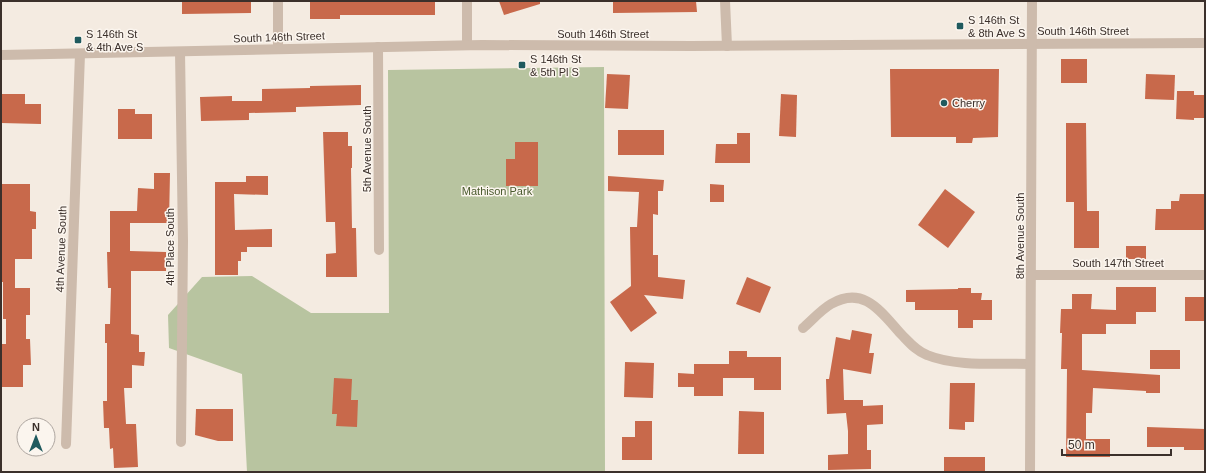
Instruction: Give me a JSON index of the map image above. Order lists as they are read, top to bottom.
{
  "streets": {
    "street": [
      "South 146th Street",
      "5th Avenue South",
      "8th Avenue South",
      "4th Place South",
      "4th Avenue South",
      "South 147th Street"
    ]
  },
  "crossings": [
    ["South 146th Street", "5th Avenue South"],
    ["South 146th Street", "8th Avenue South"],
    ["South 146th Street", "4th Place South"],
    ["South 146th Street", "4th Avenue South"],
    ["8th Avenue South", "South 147th Street"]
  ],
  "parks": ["Mathison Park"],
  "places": {
    "transit": ["S 146th St & 8th Ave S", "S 146th St & 4th Ave S", "S 146th St & 5th Pl S"],
    "other": ["Cherry"]
  },
  "scale_bar": "50 m",
  "north": "top"
}
